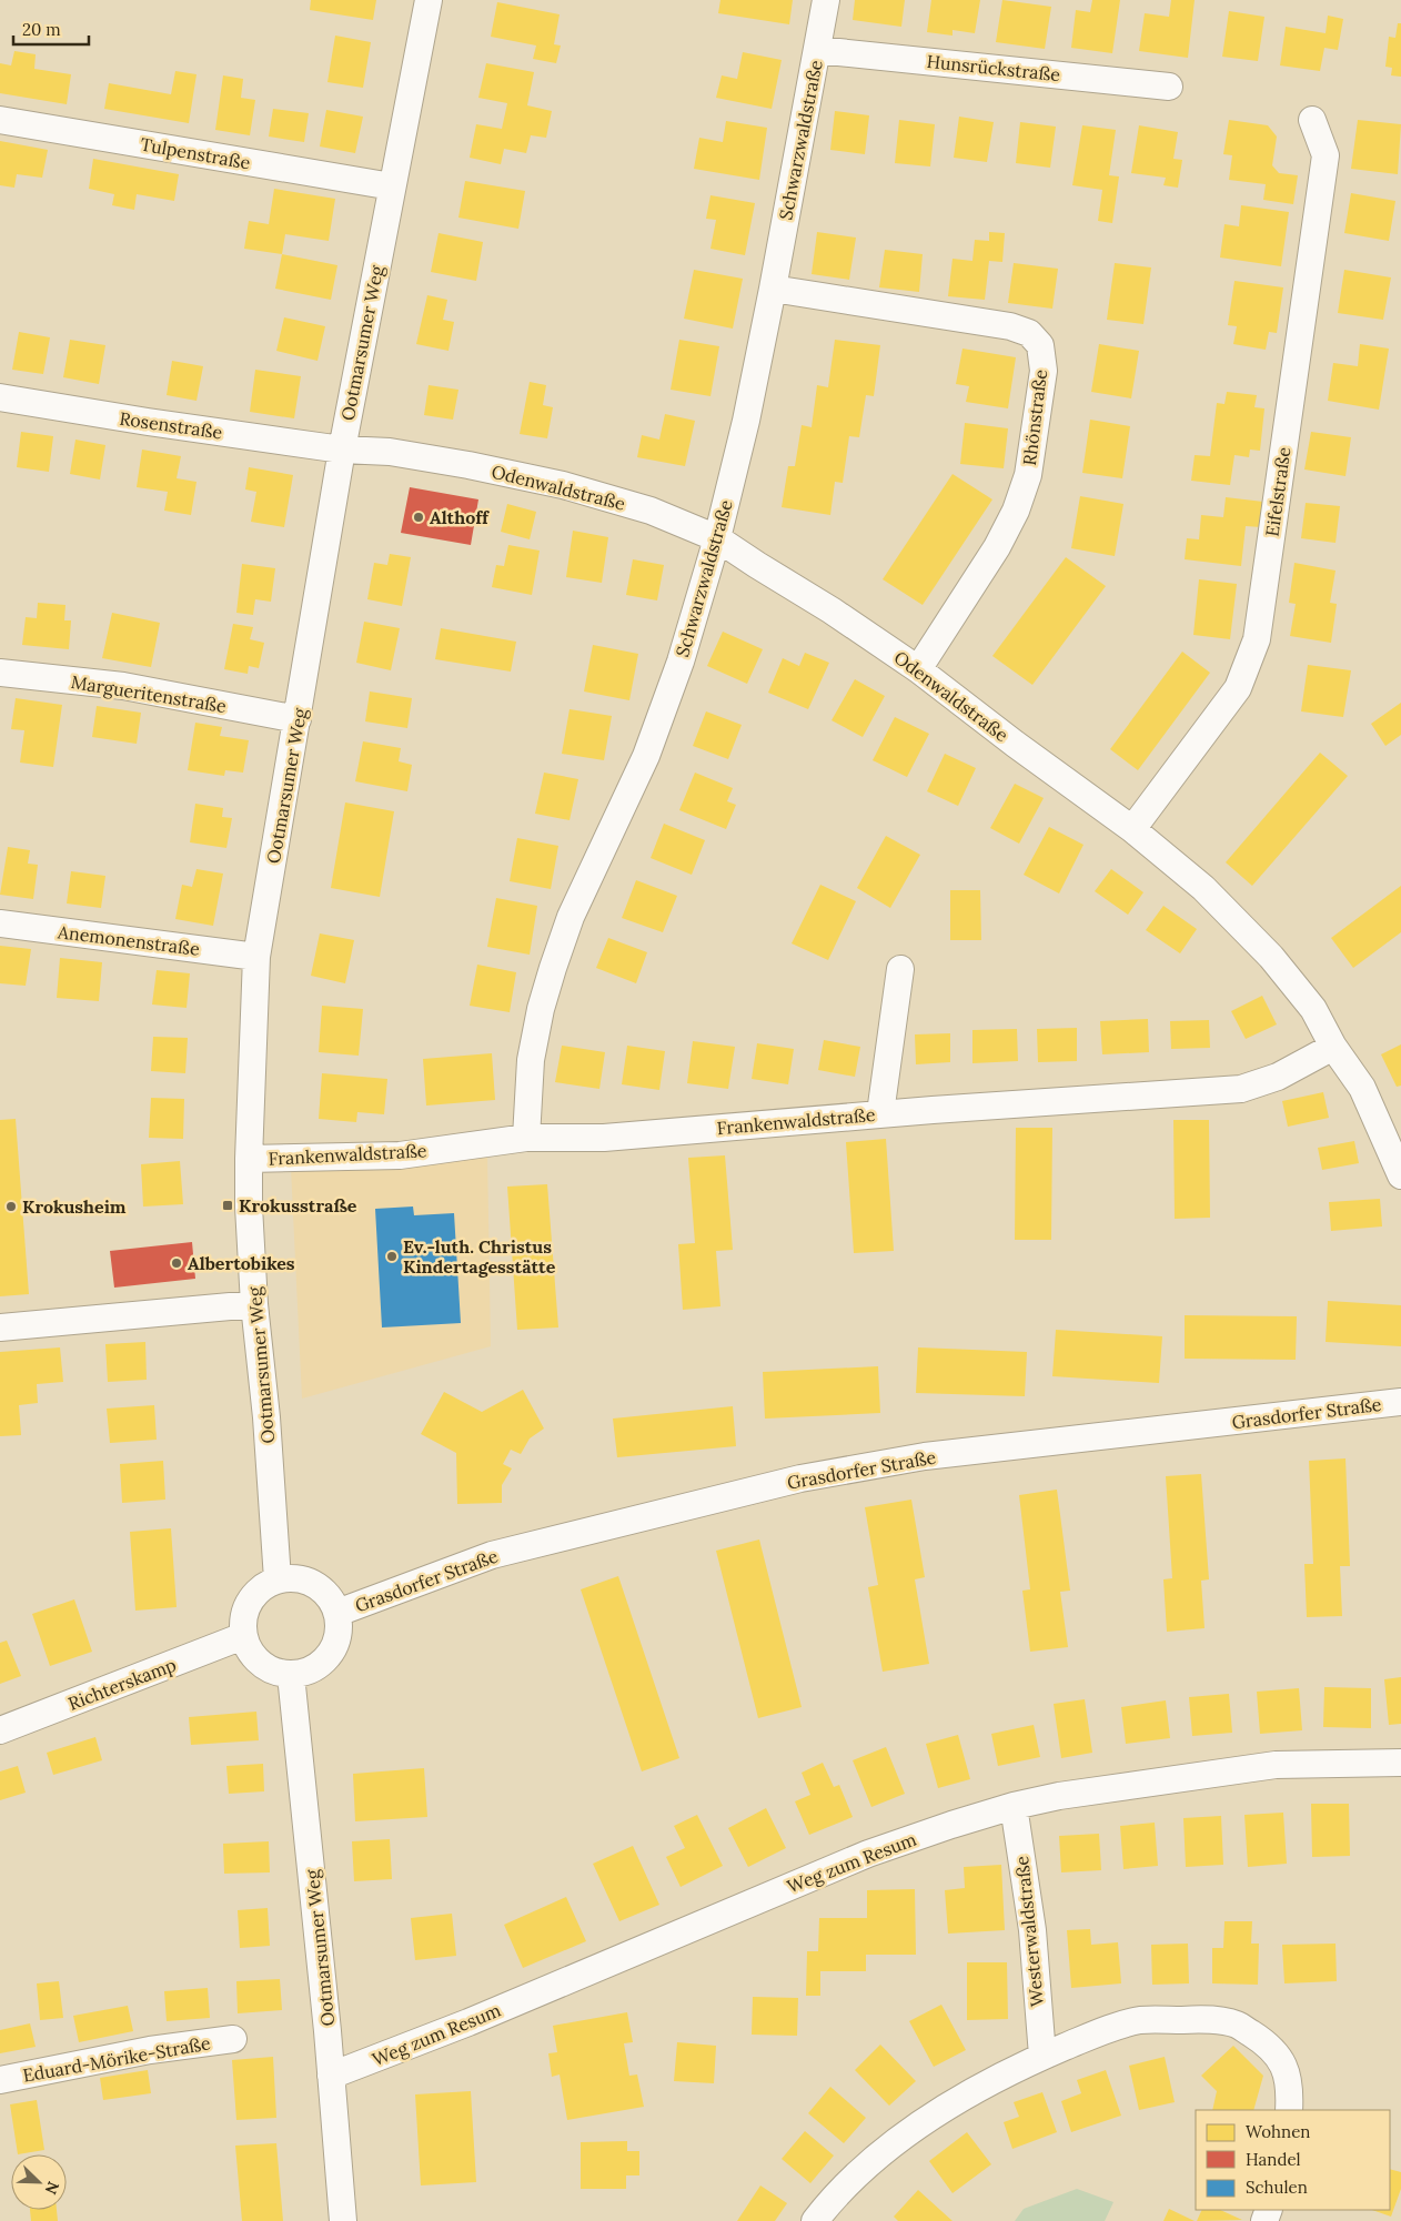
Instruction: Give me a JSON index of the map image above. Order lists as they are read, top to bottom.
{
  "streets": {
    "street": [
      "Hunsrückstraße",
      "Schwarzwaldstraße",
      "Tulpenstraße",
      "Ootmarsumer Weg",
      "Rhönstraße",
      "Rosenstraße",
      "Odenwaldstraße",
      "Eifelstraße",
      "Margueritenstraße",
      "Anemonenstraße",
      "Frankenwaldstraße",
      "Grasdorfer Straße",
      "Richterskamp",
      "Weg zum Resum",
      "Westerwaldstraße",
      "Eduard-Mörike-Straße"
    ]
  },
  "crossings": [
    ["Hunsrückstraße", "Schwarzwaldstraße"],
    ["Schwarzwaldstraße", "Rhönstraße"],
    ["Schwarzwaldstraße", "Odenwaldstraße"],
    ["Schwarzwaldstraße", "Frankenwaldstraße"],
    ["Tulpenstraße", "Ootmarsumer Weg"],
    ["Ootmarsumer Weg", "Rosenstraße"],
    ["Ootmarsumer Weg", "Odenwaldstraße"],
    ["Ootmarsumer Weg", "Margueritenstraße"],
    ["Ootmarsumer Weg", "Anemonenstraße"],
    ["Ootmarsumer Weg", "Frankenwaldstraße"],
    ["Ootmarsumer Weg", "Grasdorfer Straße"],
    ["Ootmarsumer Weg", "Richterskamp"],
    ["Ootmarsumer Weg", "Weg zum Resum"],
    ["Rhönstraße", "Odenwaldstraße"],
    ["Rosenstraße", "Odenwaldstraße"],
    ["Odenwaldstraße", "Eifelstraße"],
    ["Odenwaldstraße", "Frankenwaldstraße"],
    ["Grasdorfer Straße", "Richterskamp"],
    ["Weg zum Resum", "Westerwaldstraße"]
  ],
  "places": {
    "other": [
      "Althoff",
      "Krokusheim",
      "Ev.-luth. Christus Kindertagesstätte",
      "Albertobikes"
    ],
    "transit": ["Krokusstraße"]
  },
  "legend": ["Wohnen", "Handel", "Schulen"],
  "scale_bar": "20 m",
  "north": "bottom right"
}
